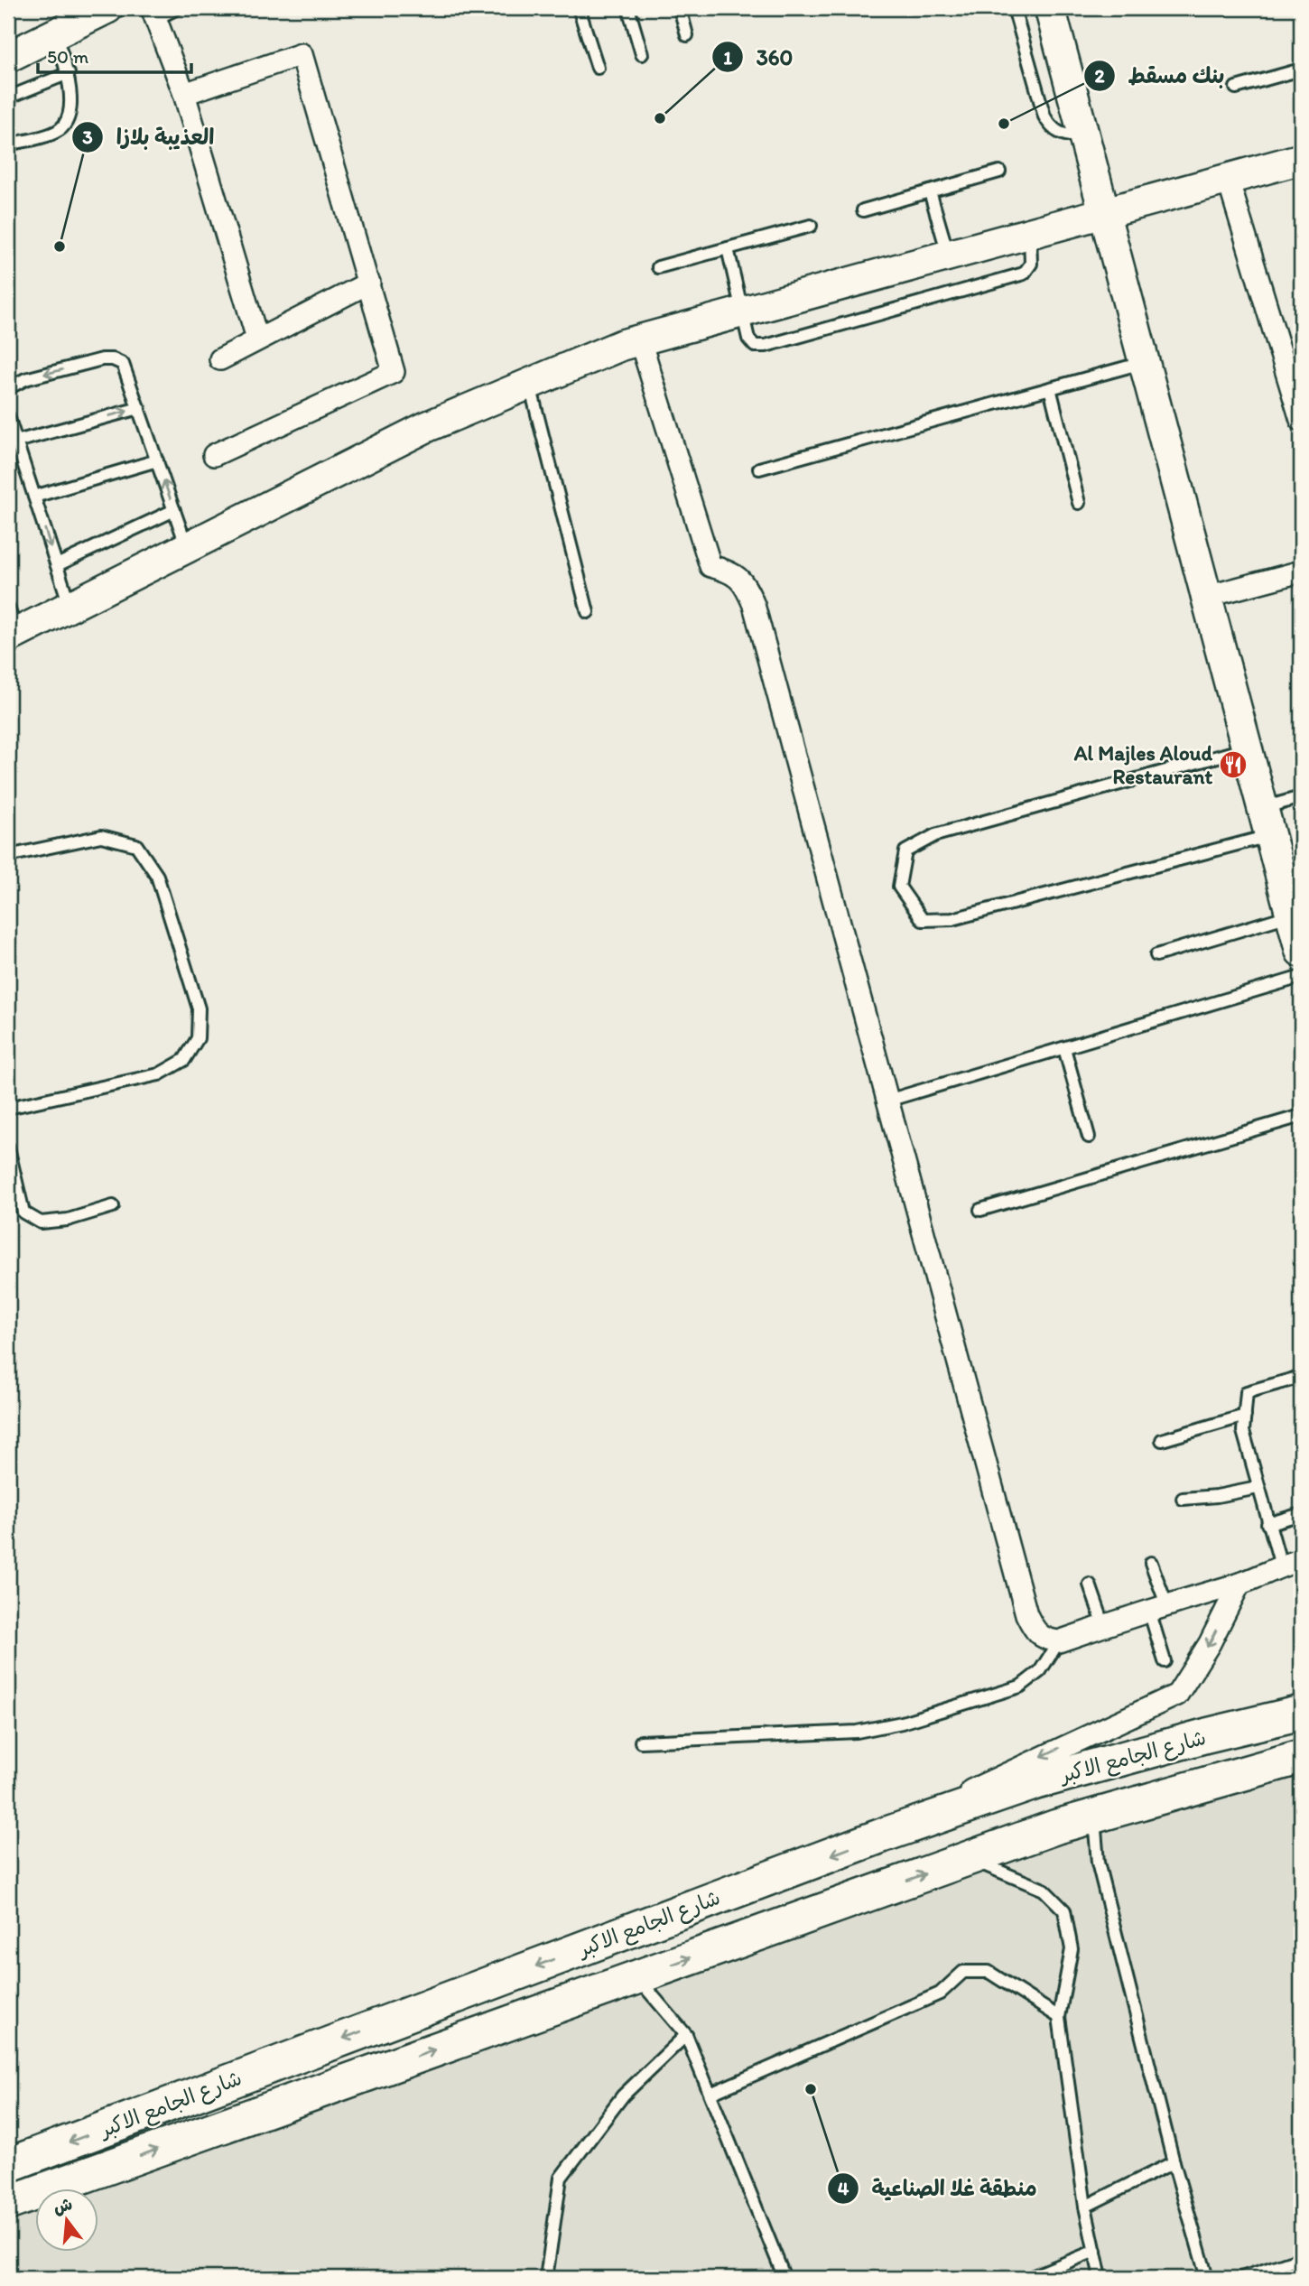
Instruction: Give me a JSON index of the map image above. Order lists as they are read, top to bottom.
{
  "streets": {
    "main road": ["شارع الجامع الاكبر"]
  },
  "places": {
    "other": [
      "360",
      "بنك مسقط",
      "العذيبة بلازا",
      "منطقة غلا الصناعية"
    ],
    "restaurant": ["Al Majles Aloud Restaurant"]
  },
  "scale_bar": "50 m",
  "north": "top"
}
